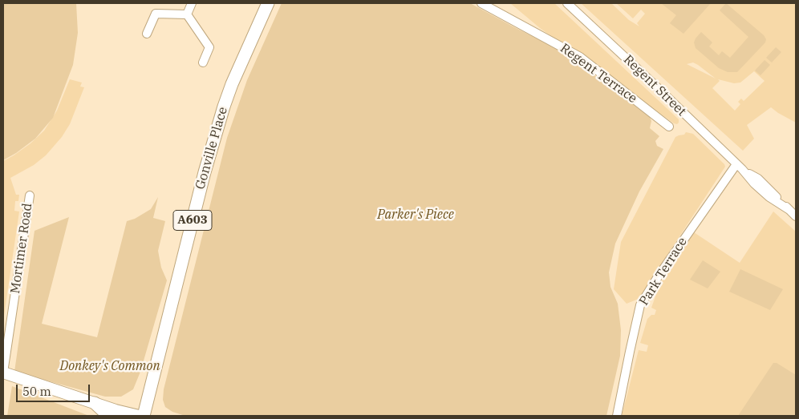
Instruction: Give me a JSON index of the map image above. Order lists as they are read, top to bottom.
{
  "streets": {
    "main road": ["Gonville Place", "A603"],
    "street": [
      "Regent Terrace",
      "Regent Street",
      "Mortimer Road",
      "Park Terrace"
    ]
  },
  "crossings": [
    ["Regent Street", "Park Terrace"]
  ],
  "parks": ["Parker's Piece", "Donkey's Common"],
  "scale_bar": "50 m"
}
